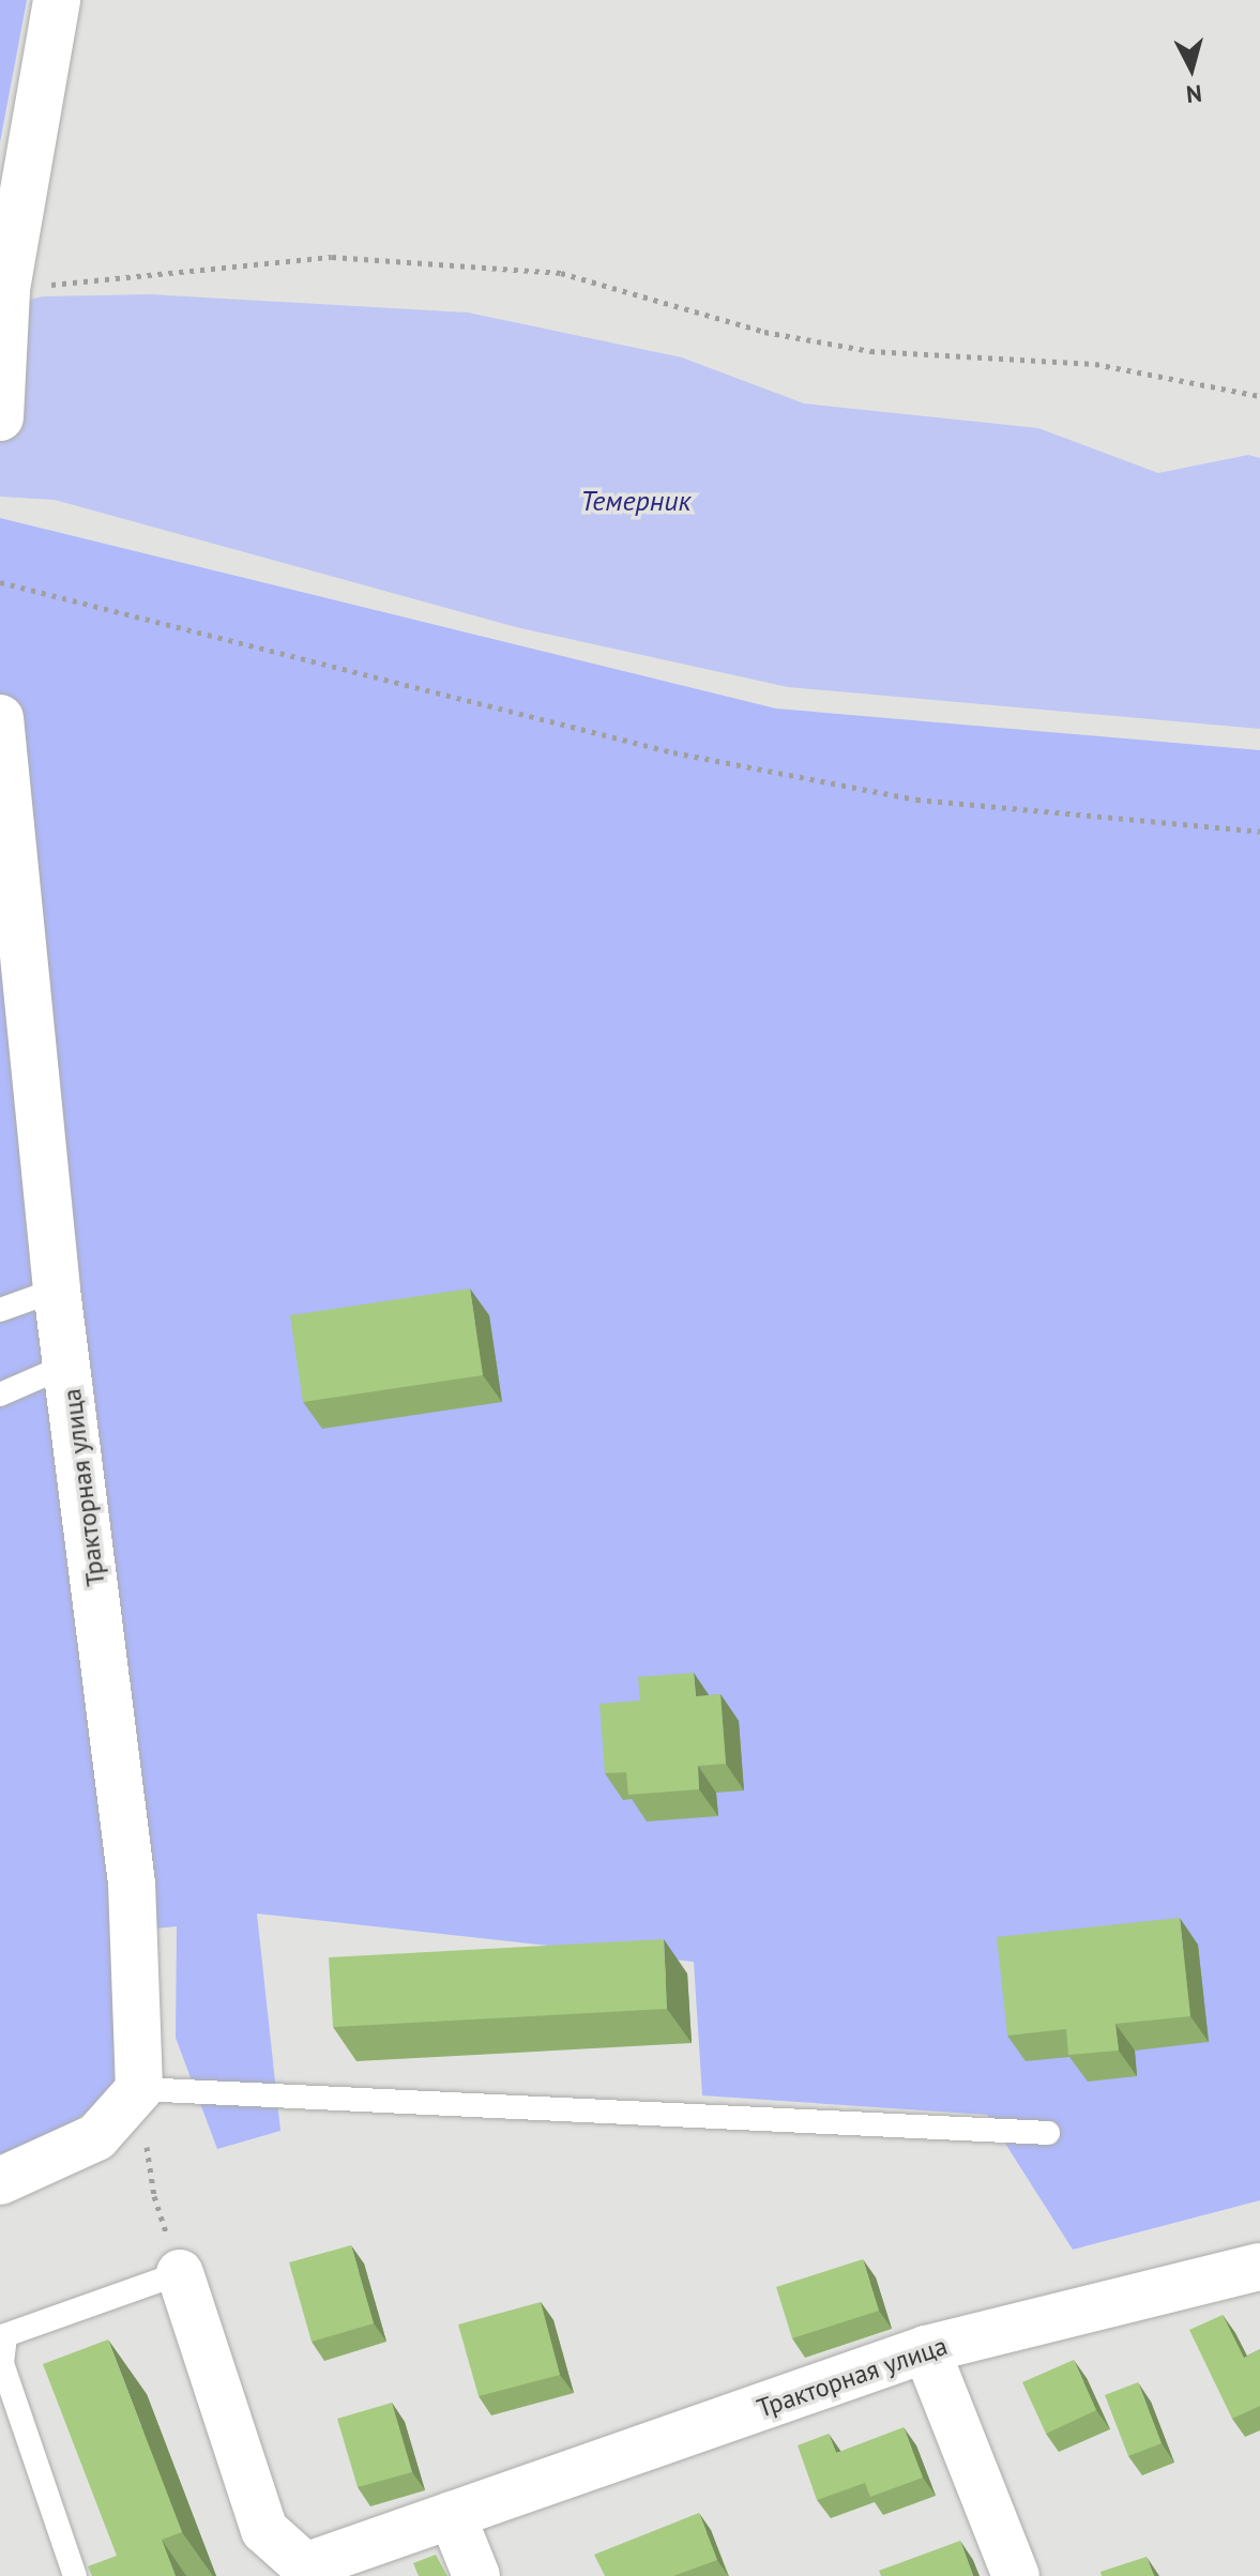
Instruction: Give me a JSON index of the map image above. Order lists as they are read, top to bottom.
{
  "streets": {
    "street": ["Тракторная улица"]
  },
  "water": ["Темерник"],
  "north": "bottom"
}
